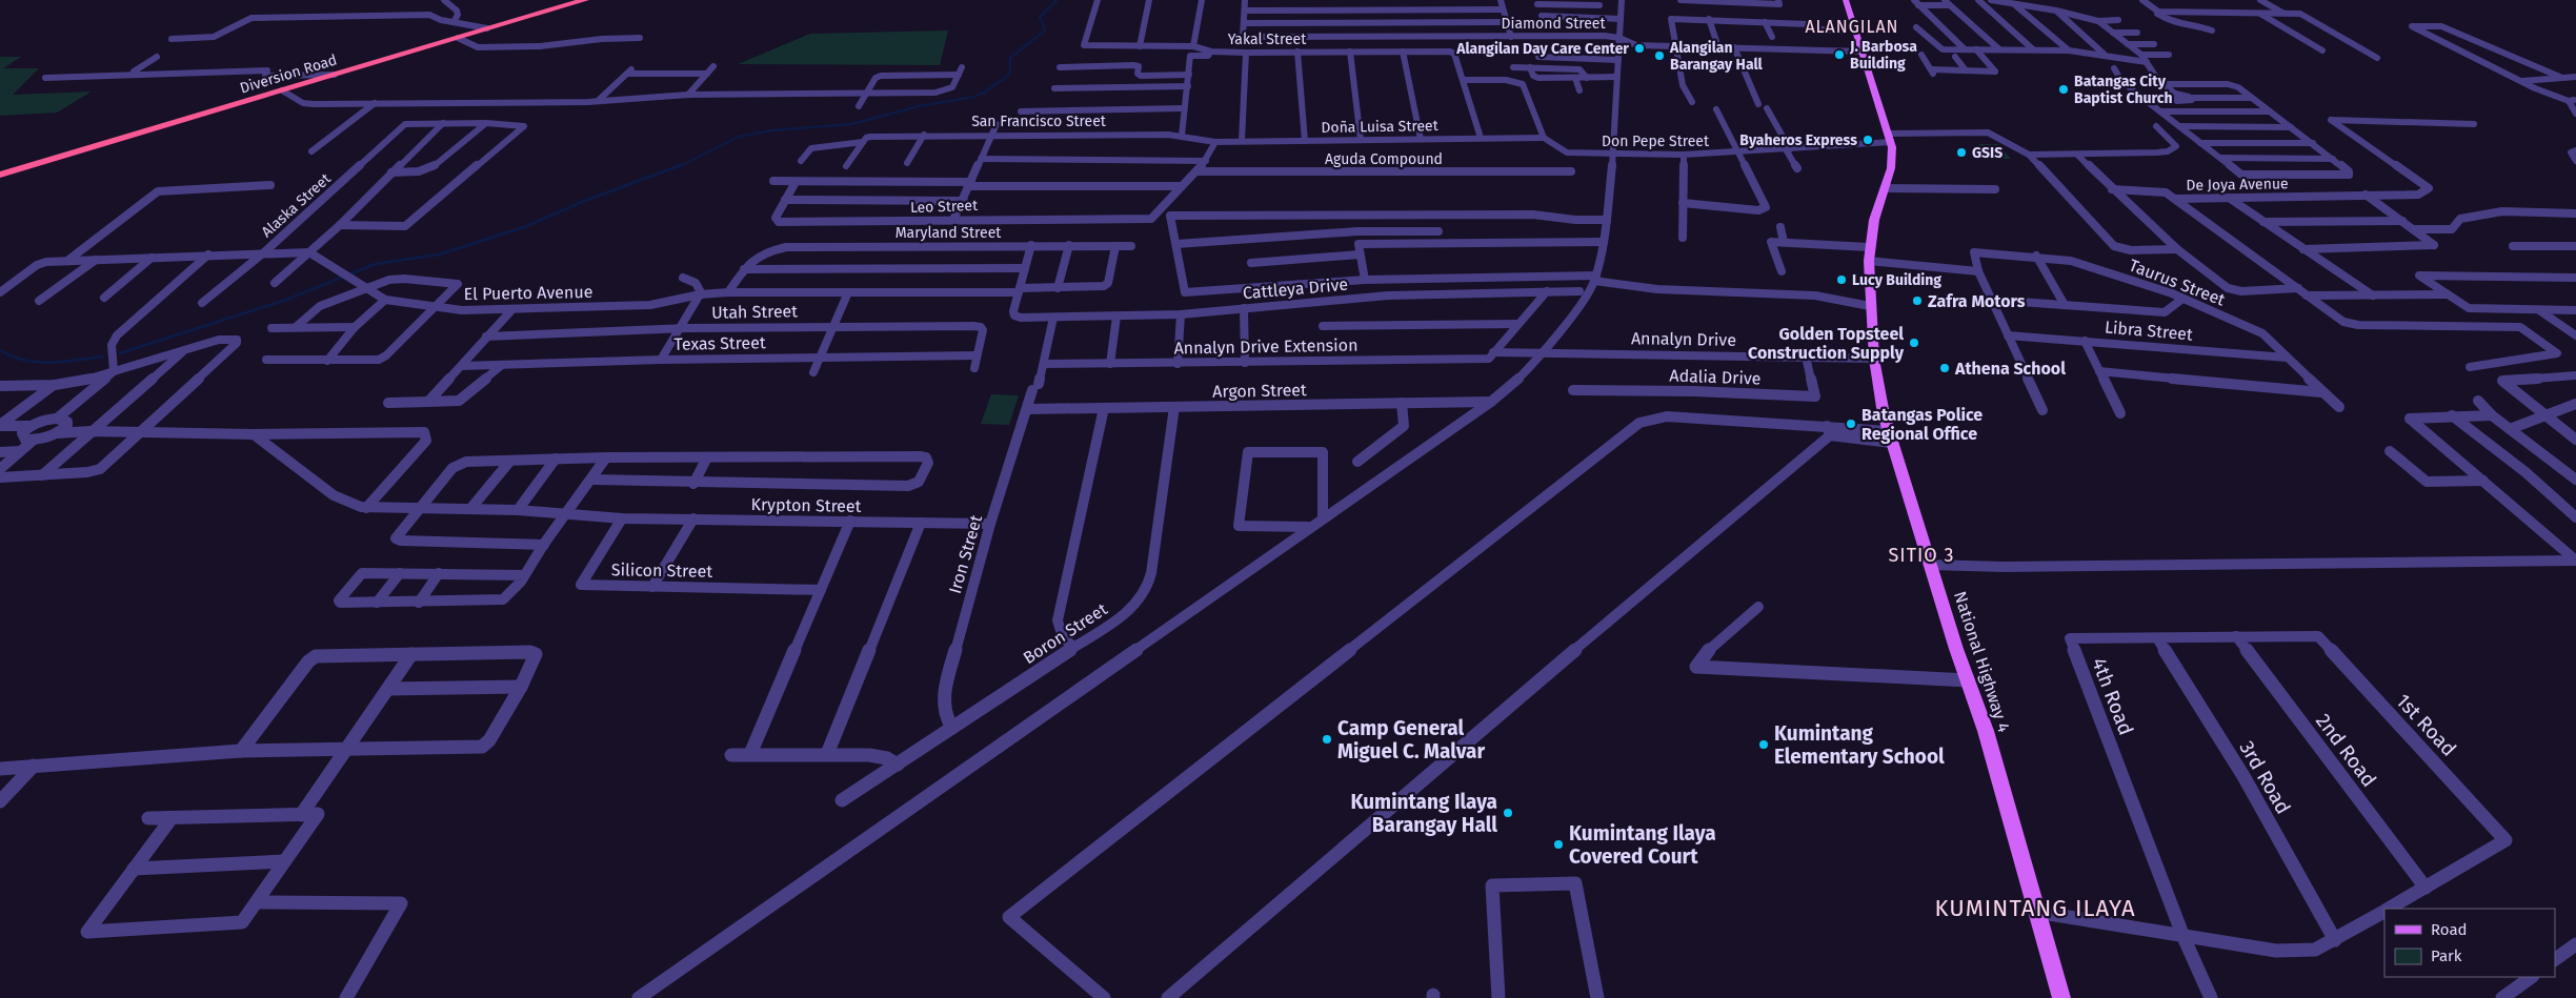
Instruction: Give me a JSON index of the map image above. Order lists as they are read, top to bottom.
{
  "streets": {
    "highway": ["Diversion Road"],
    "main road": ["National Highway 4"],
    "street": [
      "Diamond Street",
      "Yakal Street",
      "San Francisco Street",
      "Doña Luisa Street",
      "Don Pepe Street",
      "Aguda Compound",
      "De Joya Avenue",
      "Alaska Street",
      "Leo Street",
      "Maryland Street",
      "Taurus Street",
      "Cattleya Drive",
      "El Puerto Avenue",
      "Utah Street",
      "Libra Street",
      "Annalyn Drive",
      "Texas Street",
      "Annalyn Drive Extension",
      "Adalia Drive",
      "Argon Street",
      "Krypton Street",
      "Iron Street",
      "Silicon Street",
      "Boron Street",
      "4th Road",
      "1st Road",
      "2nd Road",
      "3rd Road"
    ]
  },
  "crossings": [
    ["Diamond Street", "National Highway 4"],
    ["San Francisco Street", "Doña Luisa Street"],
    ["Doña Luisa Street", "Don Pepe Street"],
    ["Don Pepe Street", "National Highway 4"],
    ["Maryland Street", "El Puerto Avenue"],
    ["Taurus Street", "Libra Street"],
    ["Cattleya Drive", "El Puerto Avenue"],
    ["Cattleya Drive", "Iron Street"],
    ["Utah Street", "Texas Street"],
    ["Annalyn Drive", "Annalyn Drive Extension"],
    ["Annalyn Drive", "Adalia Drive"],
    ["Annalyn Drive", "National Highway 4"],
    ["Annalyn Drive Extension", "Iron Street"],
    ["Argon Street", "Iron Street"],
    ["Argon Street", "Boron Street"],
    ["Krypton Street", "Iron Street"],
    ["Krypton Street", "Silicon Street"],
    ["Iron Street", "Boron Street"],
    ["4th Road", "1st Road"],
    ["4th Road", "2nd Road"],
    ["4th Road", "3rd Road"],
    ["1st Road", "2nd Road"]
  ],
  "districts": ["ALANGILAN", "SITIO 3", "KUMINTANG ILAYA"],
  "places": [
    "Alangilan Day Care Center",
    "J. Barbosa Building",
    "Alangilan Barangay Hall",
    "Batangas City Baptist Church",
    "Byaheros Express",
    "GSIS",
    "Lucy Building",
    "Zafra Motors",
    "Golden Topsteel Construction Supply",
    "Athena School",
    "Batangas Police Regional Office",
    "Camp General Miguel C. Malvar",
    "Kumintang Elementary School",
    "Kumintang Ilaya Barangay Hall",
    "Kumintang Ilaya Covered Court"
  ],
  "legend": ["Road", "Park"]
}
